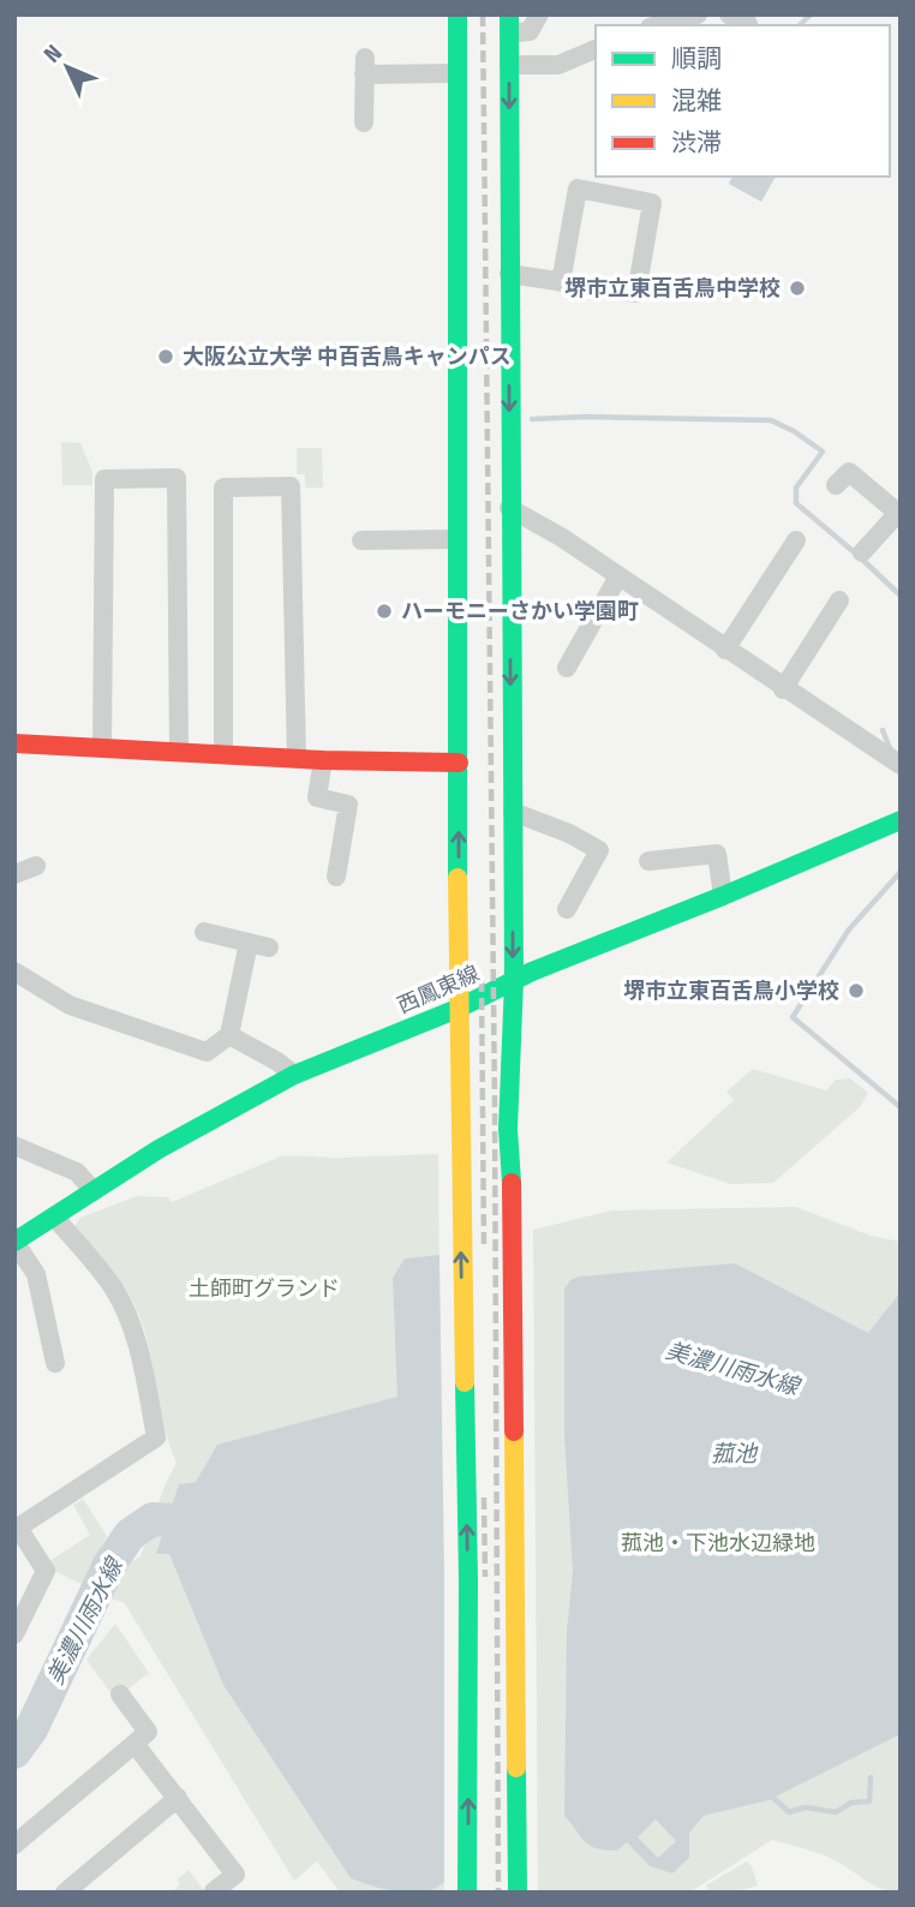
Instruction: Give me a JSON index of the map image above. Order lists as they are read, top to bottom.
{
  "streets": {
    "street": ["西鳳東線"]
  },
  "water": ["美濃川雨水線", "菰池"],
  "parks": ["土師町グランド", "菰池・下池水辺緑地"],
  "places": [
    "堺市立東百舌鳥中学校",
    "大阪公立大学 中百舌鳥キャンパス",
    "ハーモニーさかい学園町",
    "堺市立東百舌鳥小学校"
  ],
  "legend": ["順調", "混雑", "渋滞"],
  "north": "top left"
}
